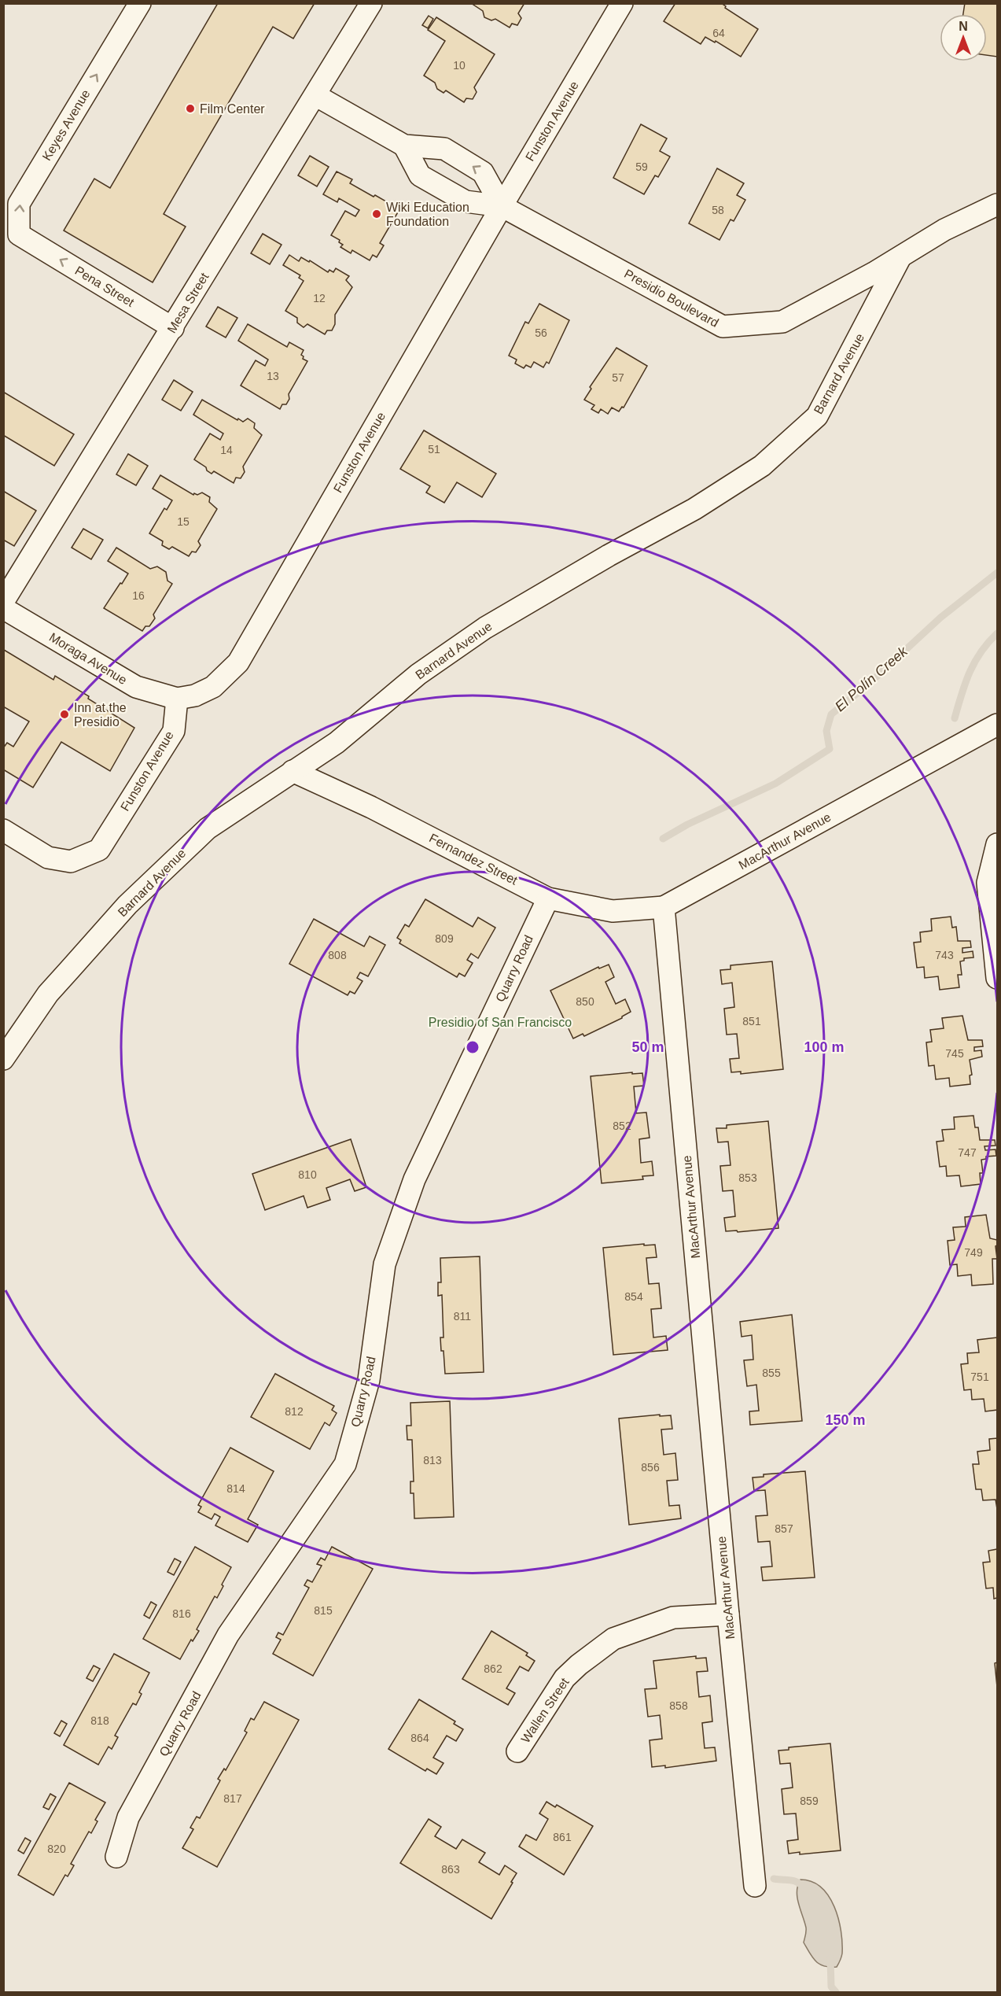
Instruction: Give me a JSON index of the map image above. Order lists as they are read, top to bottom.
{
  "streets": {
    "street": [
      "Funston Avenue",
      "Keyes Avenue",
      "Pena Street",
      "Presidio Boulevard",
      "Mesa Street",
      "Barnard Avenue",
      "Moraga Avenue",
      "MacArthur Avenue",
      "Fernandez Street",
      "Quarry Road",
      "Wallen Street"
    ]
  },
  "crossings": [
    ["Funston Avenue", "Presidio Boulevard"],
    ["Funston Avenue", "Moraga Avenue"],
    ["Keyes Avenue", "Pena Street"],
    ["Pena Street", "Mesa Street"],
    ["Presidio Boulevard", "Barnard Avenue"],
    ["Barnard Avenue", "Fernandez Street"],
    ["MacArthur Avenue", "Fernandez Street"],
    ["MacArthur Avenue", "Wallen Street"],
    ["Fernandez Street", "Quarry Road"]
  ],
  "one_way": ["Keyes Avenue", "Pena Street"],
  "water": ["El Polín Creek"],
  "parks": ["Presidio of San Francisco"],
  "places": ["Film Center", "Wiki Education Foundation", "Inn at the Presidio"],
  "house_numbers": [
    "64",
    "10",
    "59",
    "58",
    "12",
    "56",
    "13",
    "57",
    "51",
    "14",
    "15",
    "16",
    "809",
    "808",
    "743",
    "850",
    "851",
    "745",
    "852",
    "747",
    "810",
    "853",
    "749",
    "854",
    "811",
    "855",
    "751",
    "812",
    "813",
    "856",
    "814",
    "857",
    "815",
    "816",
    "862",
    "858",
    "818",
    "864",
    "817",
    "859",
    "861",
    "820",
    "863"
  ],
  "north": "top",
  "rings": ["50 m", "100 m", "150 m"]
}
